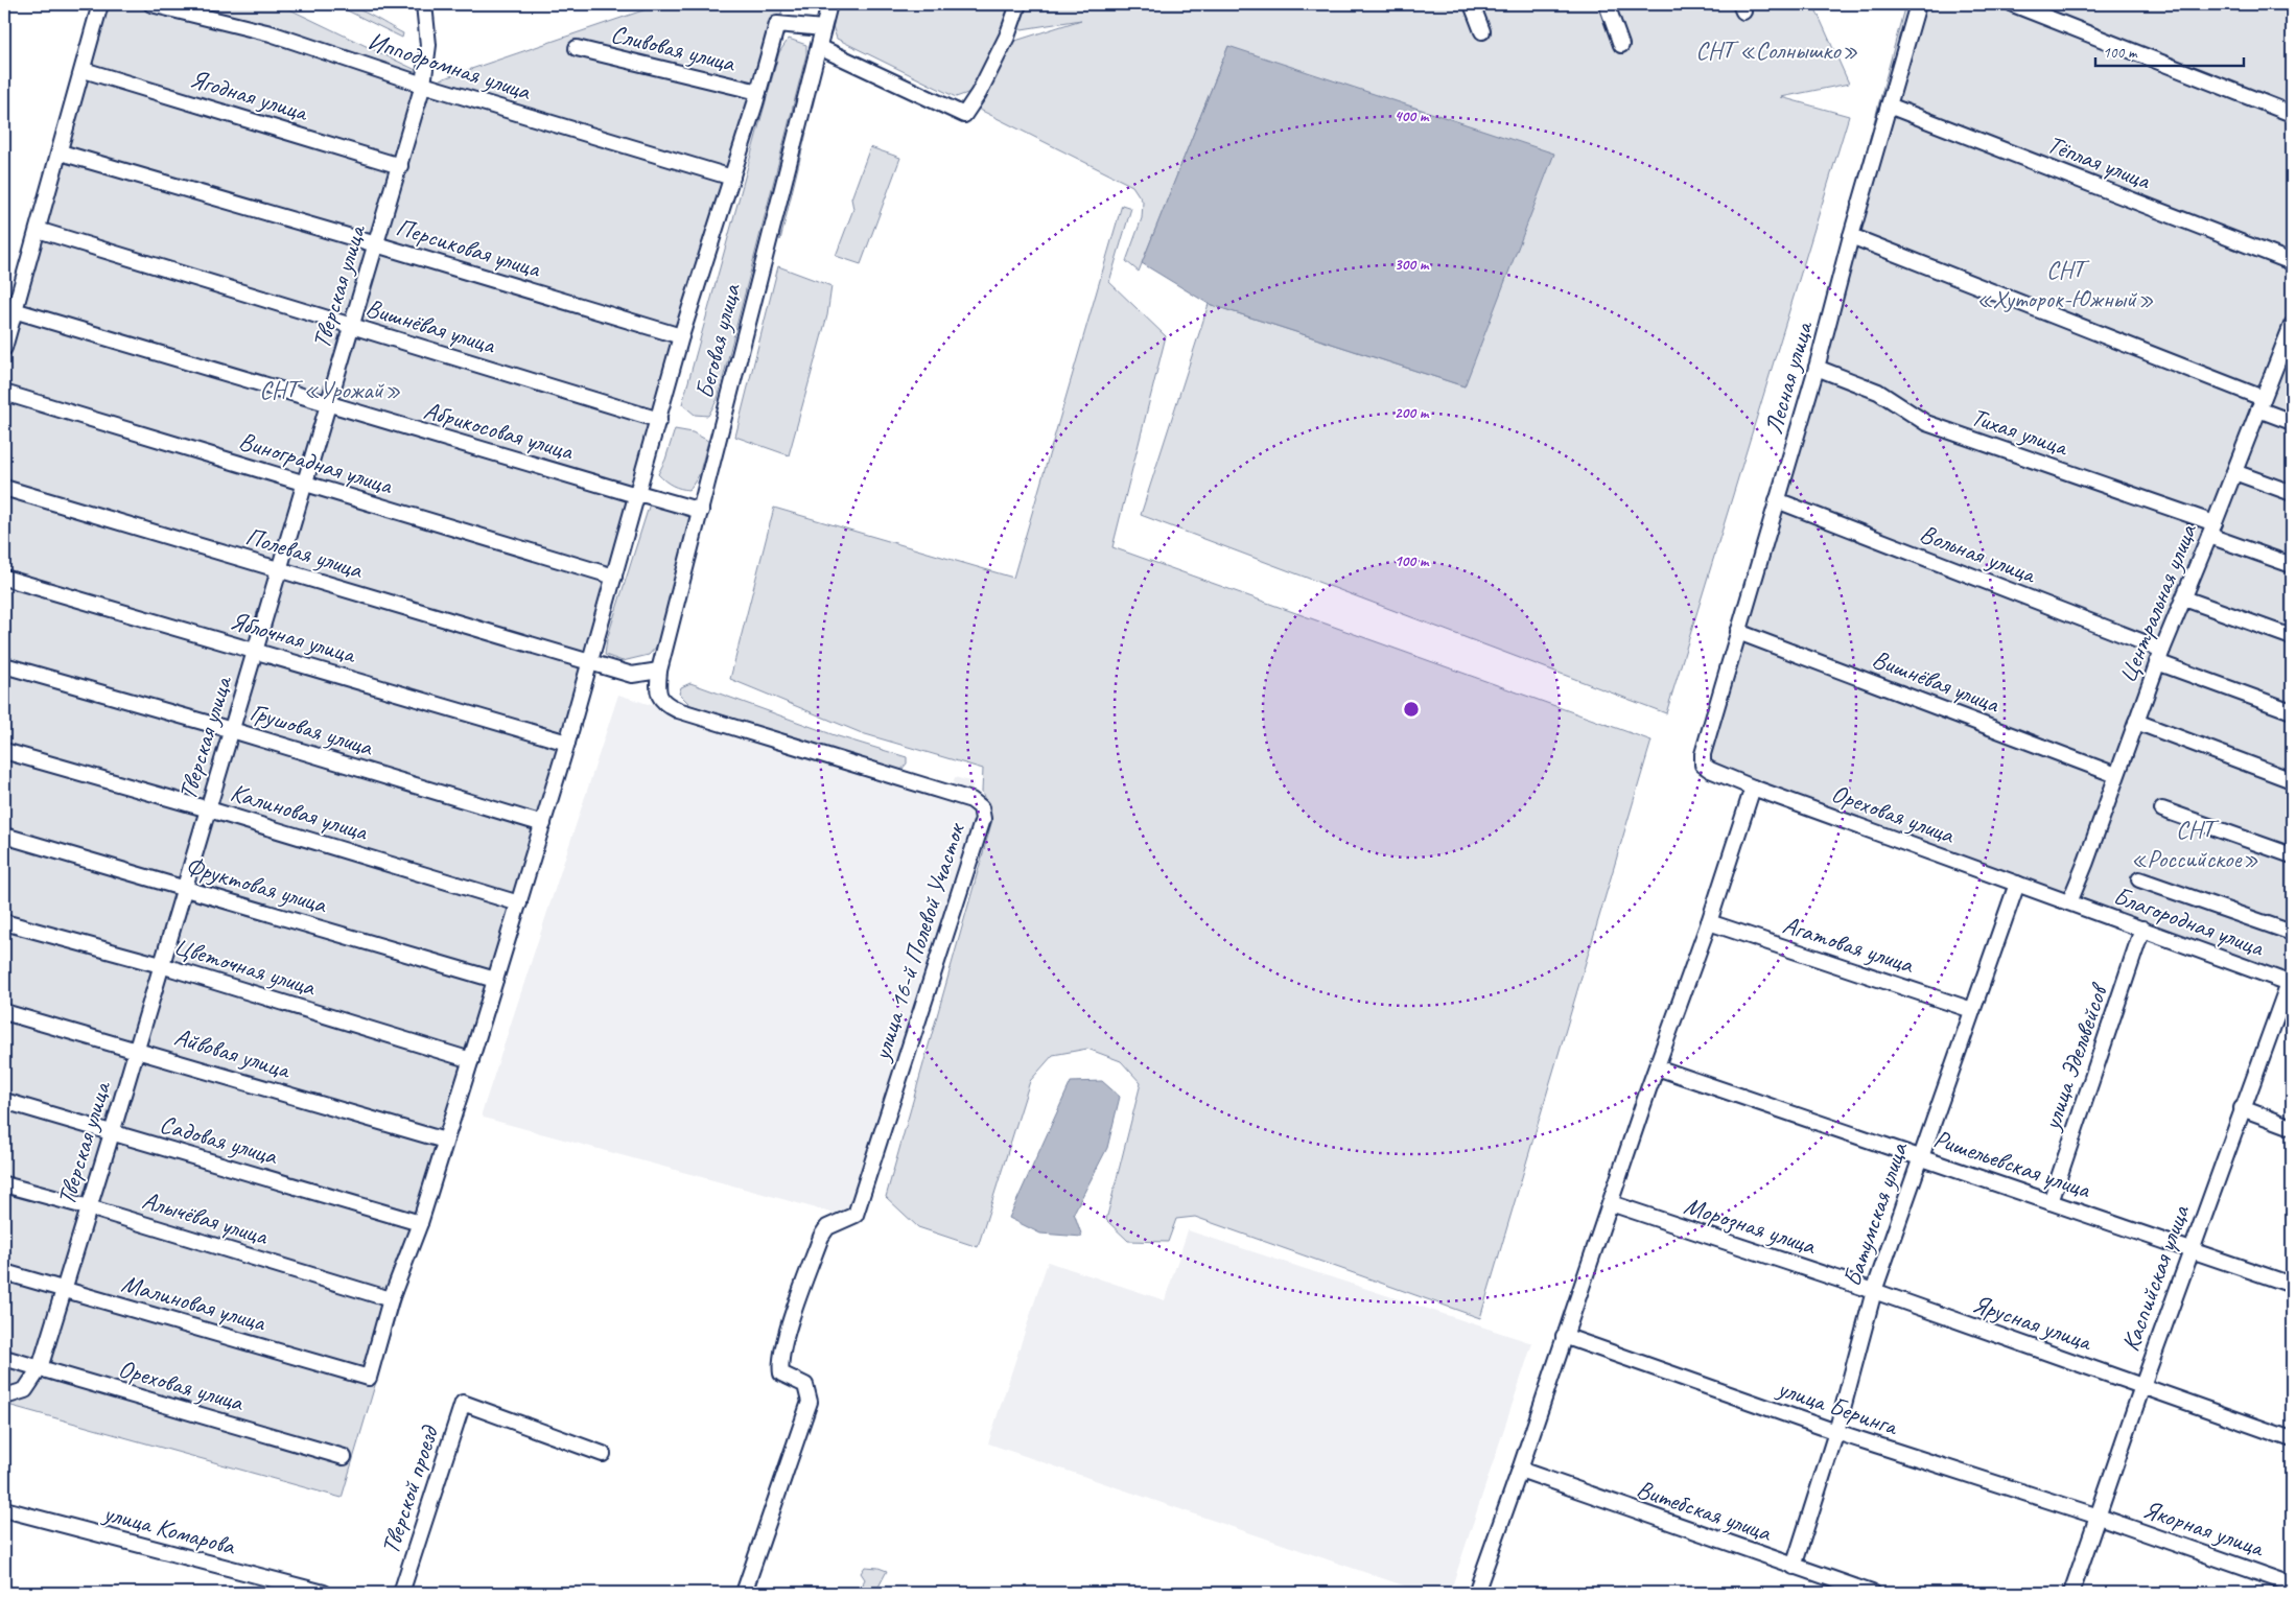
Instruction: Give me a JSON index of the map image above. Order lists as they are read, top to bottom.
{
  "streets": {
    "street": [
      "Сливовая улица",
      "Ипподромная улица",
      "Ягодная улица",
      "Тёплая улица",
      "Персиковая улица",
      "Тверская улица",
      "Вишнёвая улица",
      "Беговая улица",
      "Лесная улица",
      "Абрикосовая улица",
      "Тихая улица",
      "Виноградная улица",
      "Полевая улица",
      "Вольная улица",
      "Центральная улица",
      "Яблочная улица",
      "Грушовая улица",
      "Калиновая улица",
      "Ореховая улица",
      "Фруктовая улица",
      "Благородная улица",
      "улица 16-й Полевой Участок",
      "Агатовая улица",
      "Цветочная улица",
      "Айвовая улица",
      "улица Эдельвейсов",
      "Садовая улица",
      "Ришельевская улица",
      "Батумская улица",
      "Алычёвая улица",
      "Морозная улица",
      "Каспийская улица",
      "Малиновая улица",
      "Ярусная улица",
      "улица Беринга",
      "Тверской проезд",
      "Витебская улица",
      "Якорная улица",
      "улица Комарова"
    ]
  },
  "crossings": [
    ["Ипподромная улица", "Тверская улица"],
    ["Ягодная улица", "Тверская улица"],
    ["Тёплая улица", "Лесная улица"],
    ["Персиковая улица", "Тверская улица"],
    ["Тверская улица", "Вишнёвая улица"],
    ["Тверская улица", "Абрикосовая улица"],
    ["Тверская улица", "Виноградная улица"],
    ["Тверская улица", "Полевая улица"],
    ["Тверская улица", "Яблочная улица"],
    ["Тверская улица", "Грушовая улица"],
    ["Тверская улица", "Калиновая улица"],
    ["Тверская улица", "Ореховая улица"],
    ["Тверская улица", "Фруктовая улица"],
    ["Тверская улица", "Цветочная улица"],
    ["Тверская улица", "Айвовая улица"],
    ["Тверская улица", "Садовая улица"],
    ["Тверская улица", "Алычёвая улица"],
    ["Тверская улица", "Малиновая улица"],
    ["Вишнёвая улица", "Лесная улица"],
    ["Вишнёвая улица", "Центральная улица"],
    ["Беговая улица", "Абрикосовая улица"],
    ["Беговая улица", "Полевая улица"],
    ["Беговая улица", "улица 16-й Полевой Участок"],
    ["Лесная улица", "Тихая улица"],
    ["Лесная улица", "Вольная улица"],
    ["Лесная улица", "Ореховая улица"],
    ["Тихая улица", "Центральная улица"],
    ["Вольная улица", "Центральная улица"],
    ["Центральная улица", "Ореховая улица"],
    ["Центральная улица", "Благородная улица"],
    ["Ореховая улица", "Благородная улица"],
    ["Ореховая улица", "Батумская улица"],
    ["Благородная улица", "улица Эдельвейсов"],
    ["Благородная улица", "Каспийская улица"],
    ["Агатовая улица", "Батумская улица"],
    ["улица Эдельвейсов", "Ришельевская улица"],
    ["Ришельевская улица", "Батумская улица"],
    ["Ришельевская улица", "Каспийская улица"],
    ["Батумская улица", "Морозная улица"],
    ["Батумская улица", "Ярусная улица"],
    ["Батумская улица", "улица Беринга"],
    ["Батумская улица", "Витебская улица"],
    ["Алычёвая улица", "Малиновая улица"],
    ["Морозная улица", "Ярусная улица"],
    ["Каспийская улица", "Ярусная улица"],
    ["Каспийская улица", "улица Беринга"],
    ["Каспийская улица", "Якорная улица"],
    ["улица Беринга", "Якорная улица"]
  ],
  "parks": [
    "СНТ «Солнышко»",
    "СНТ «Хуторок-Южный»",
    "СНТ «Урожай»",
    "СНТ «Российское»"
  ],
  "scale_bar": "100 m",
  "rings": [
    "400 m",
    "300 m",
    "200 m",
    "100 m"
  ]
}
